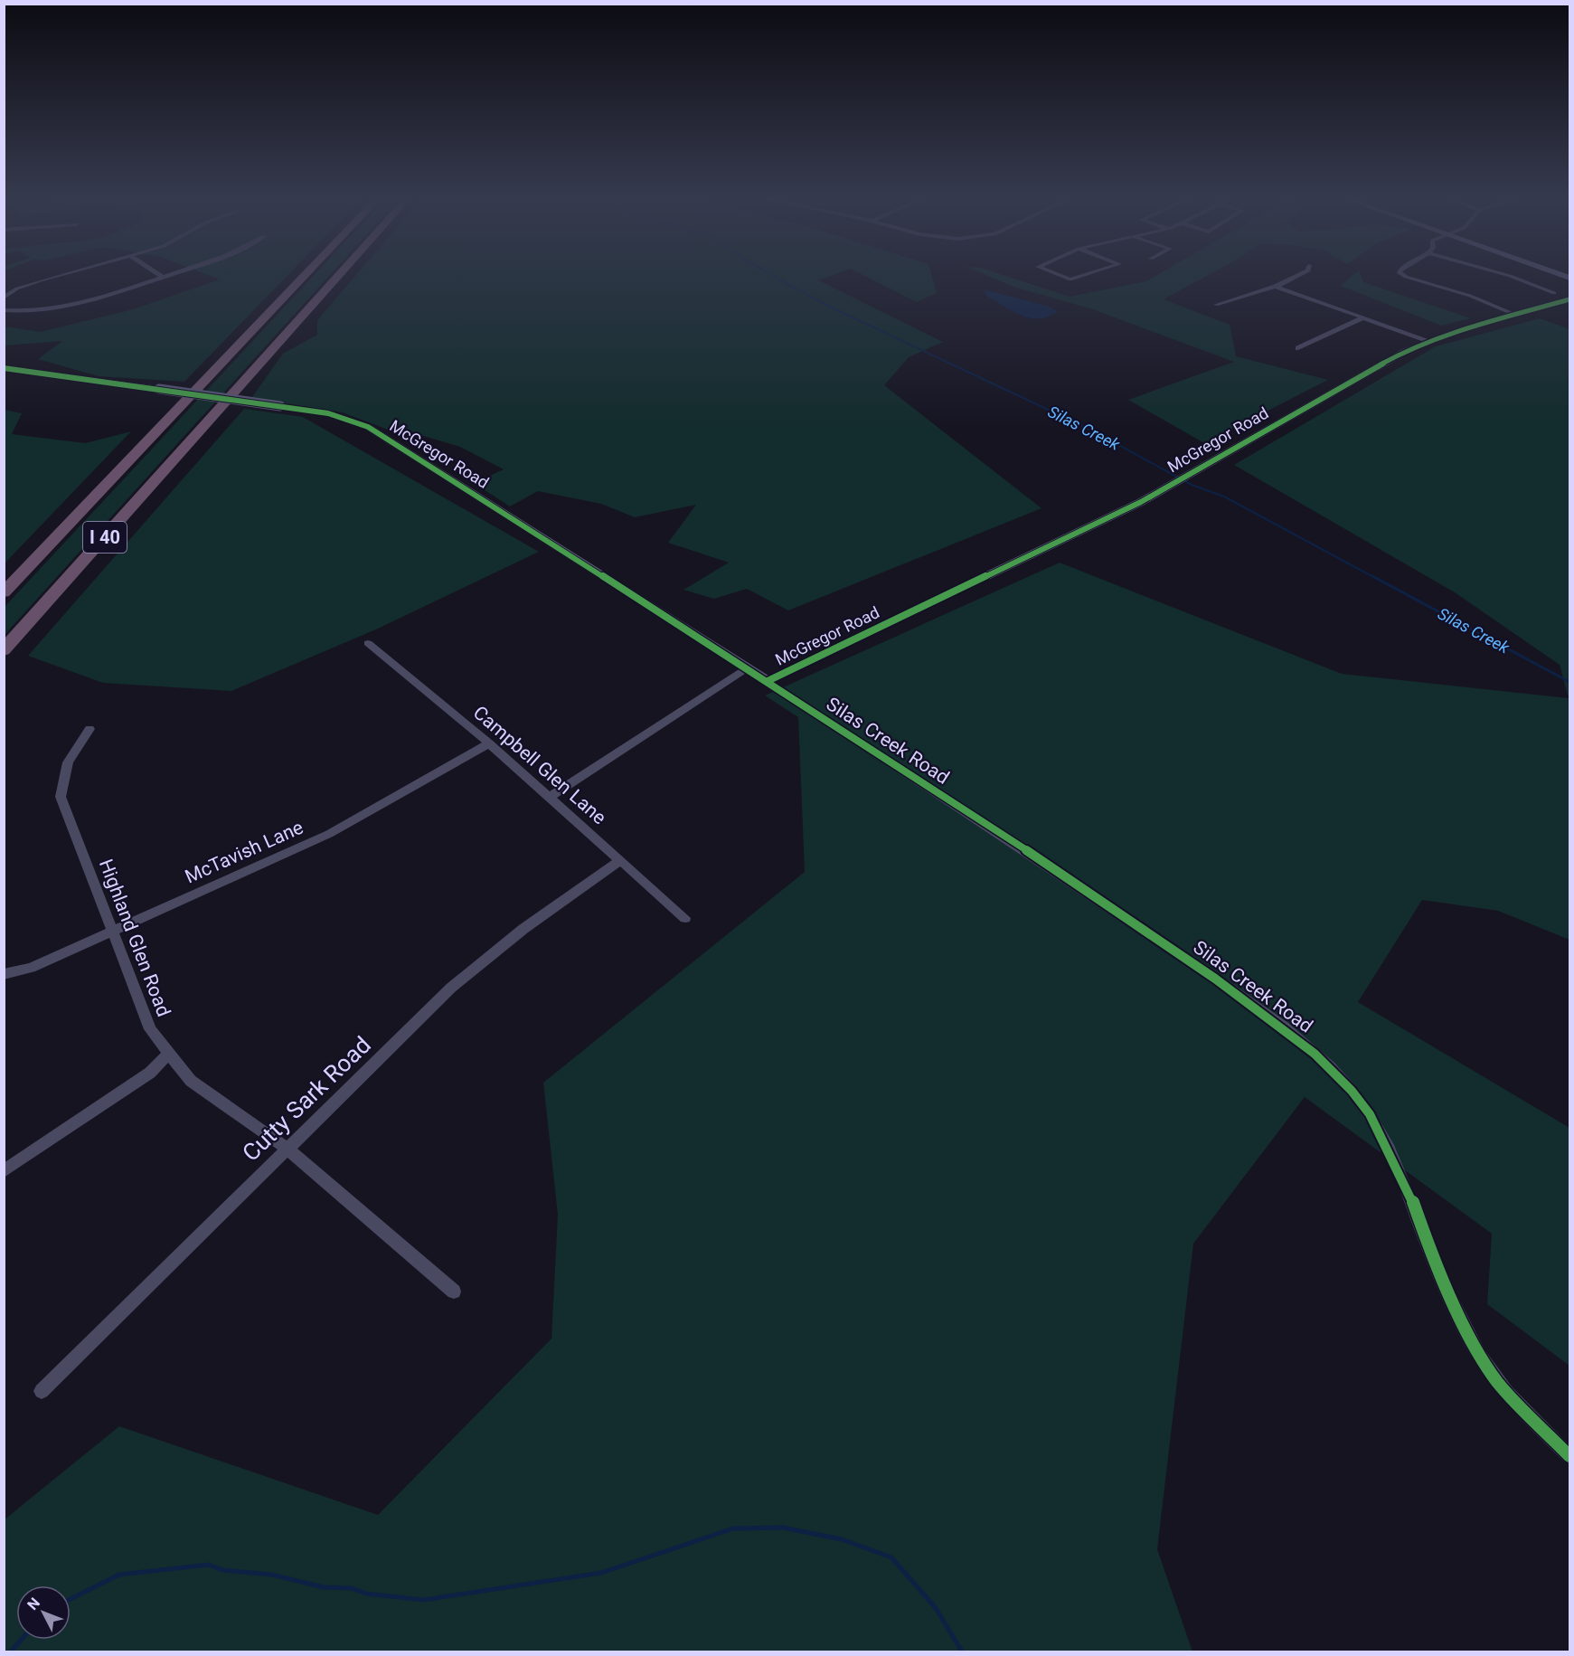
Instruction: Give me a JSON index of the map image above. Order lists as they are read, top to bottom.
{
  "streets": {
    "highway": ["I 40"],
    "street": [
      "McGregor Road",
      "Silas Creek Road",
      "Campbell Glen Lane",
      "McTavish Lane",
      "Highland Glen Road",
      "Cutty Sark Road"
    ]
  },
  "crossings": [
    ["McGregor Road", "Silas Creek Road"],
    ["Campbell Glen Lane", "McTavish Lane"],
    ["Campbell Glen Lane", "Cutty Sark Road"],
    ["McTavish Lane", "Highland Glen Road"],
    ["Highland Glen Road", "Cutty Sark Road"]
  ],
  "water": ["Silas Creek"],
  "north": "top left"
}
